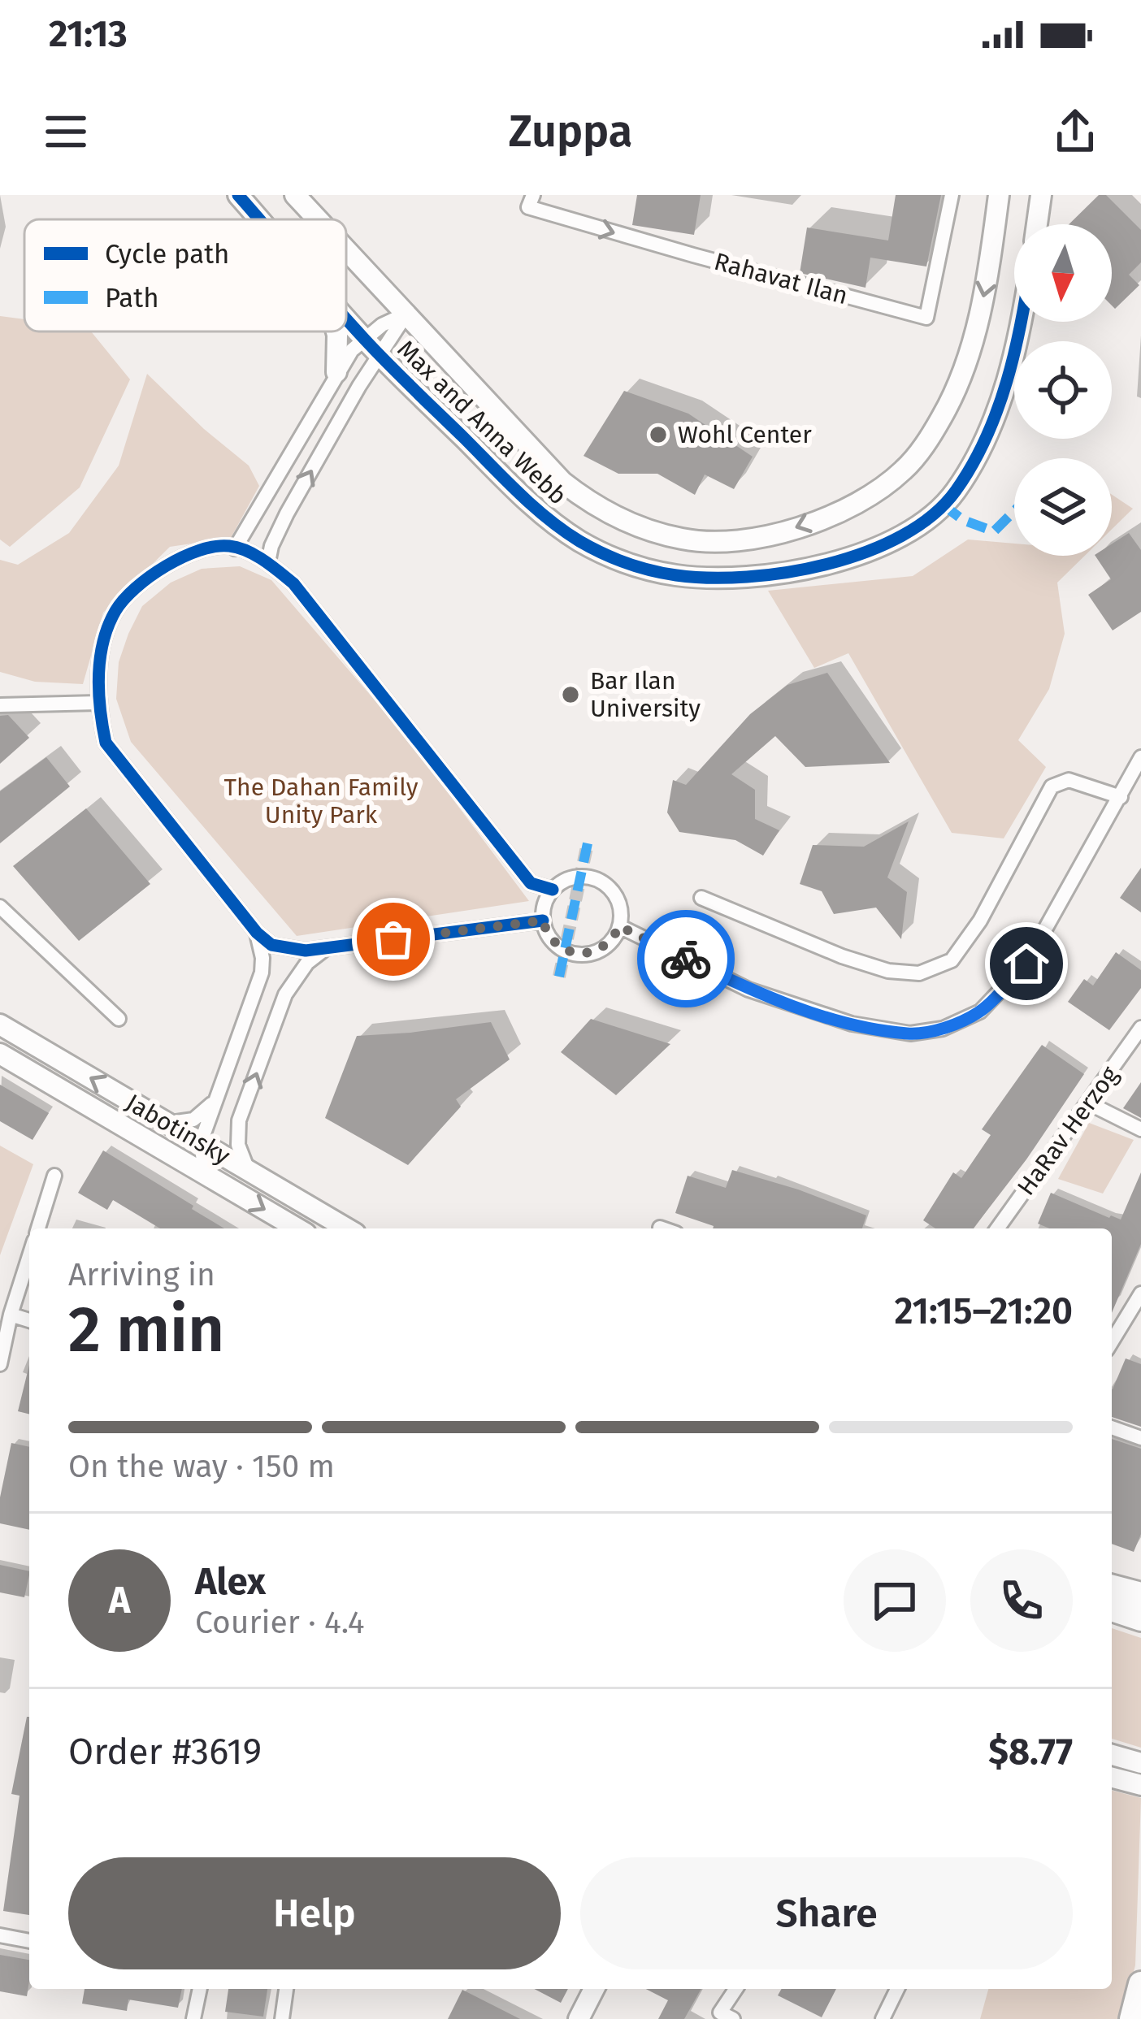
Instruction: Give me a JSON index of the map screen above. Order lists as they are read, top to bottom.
{
  "streets": {
    "street": [
      "Rahavat Ilan",
      "Max and Anna Webb",
      "Jabotinsky",
      "HaRav Herzog"
    ]
  },
  "parks": ["The Dahan Family Unity Park"],
  "places": ["Wohl Center", "Bar Ilan University"],
  "legend": ["Cycle path", "Path"],
  "north": "bottom",
  "page": {
    "status": "21:13",
    "header": "Zuppa",
    "heading": ["2 min", "Arriving in", "21:15–21:20"],
    "panel": [
      "Alex",
      "Courier · 4.4",
      "Order #3619",
      "$8.77"
    ],
    "bar": "On the way · 150 m",
    "round": "A",
    "buttons": ["Help", "Share"]
  }
}
